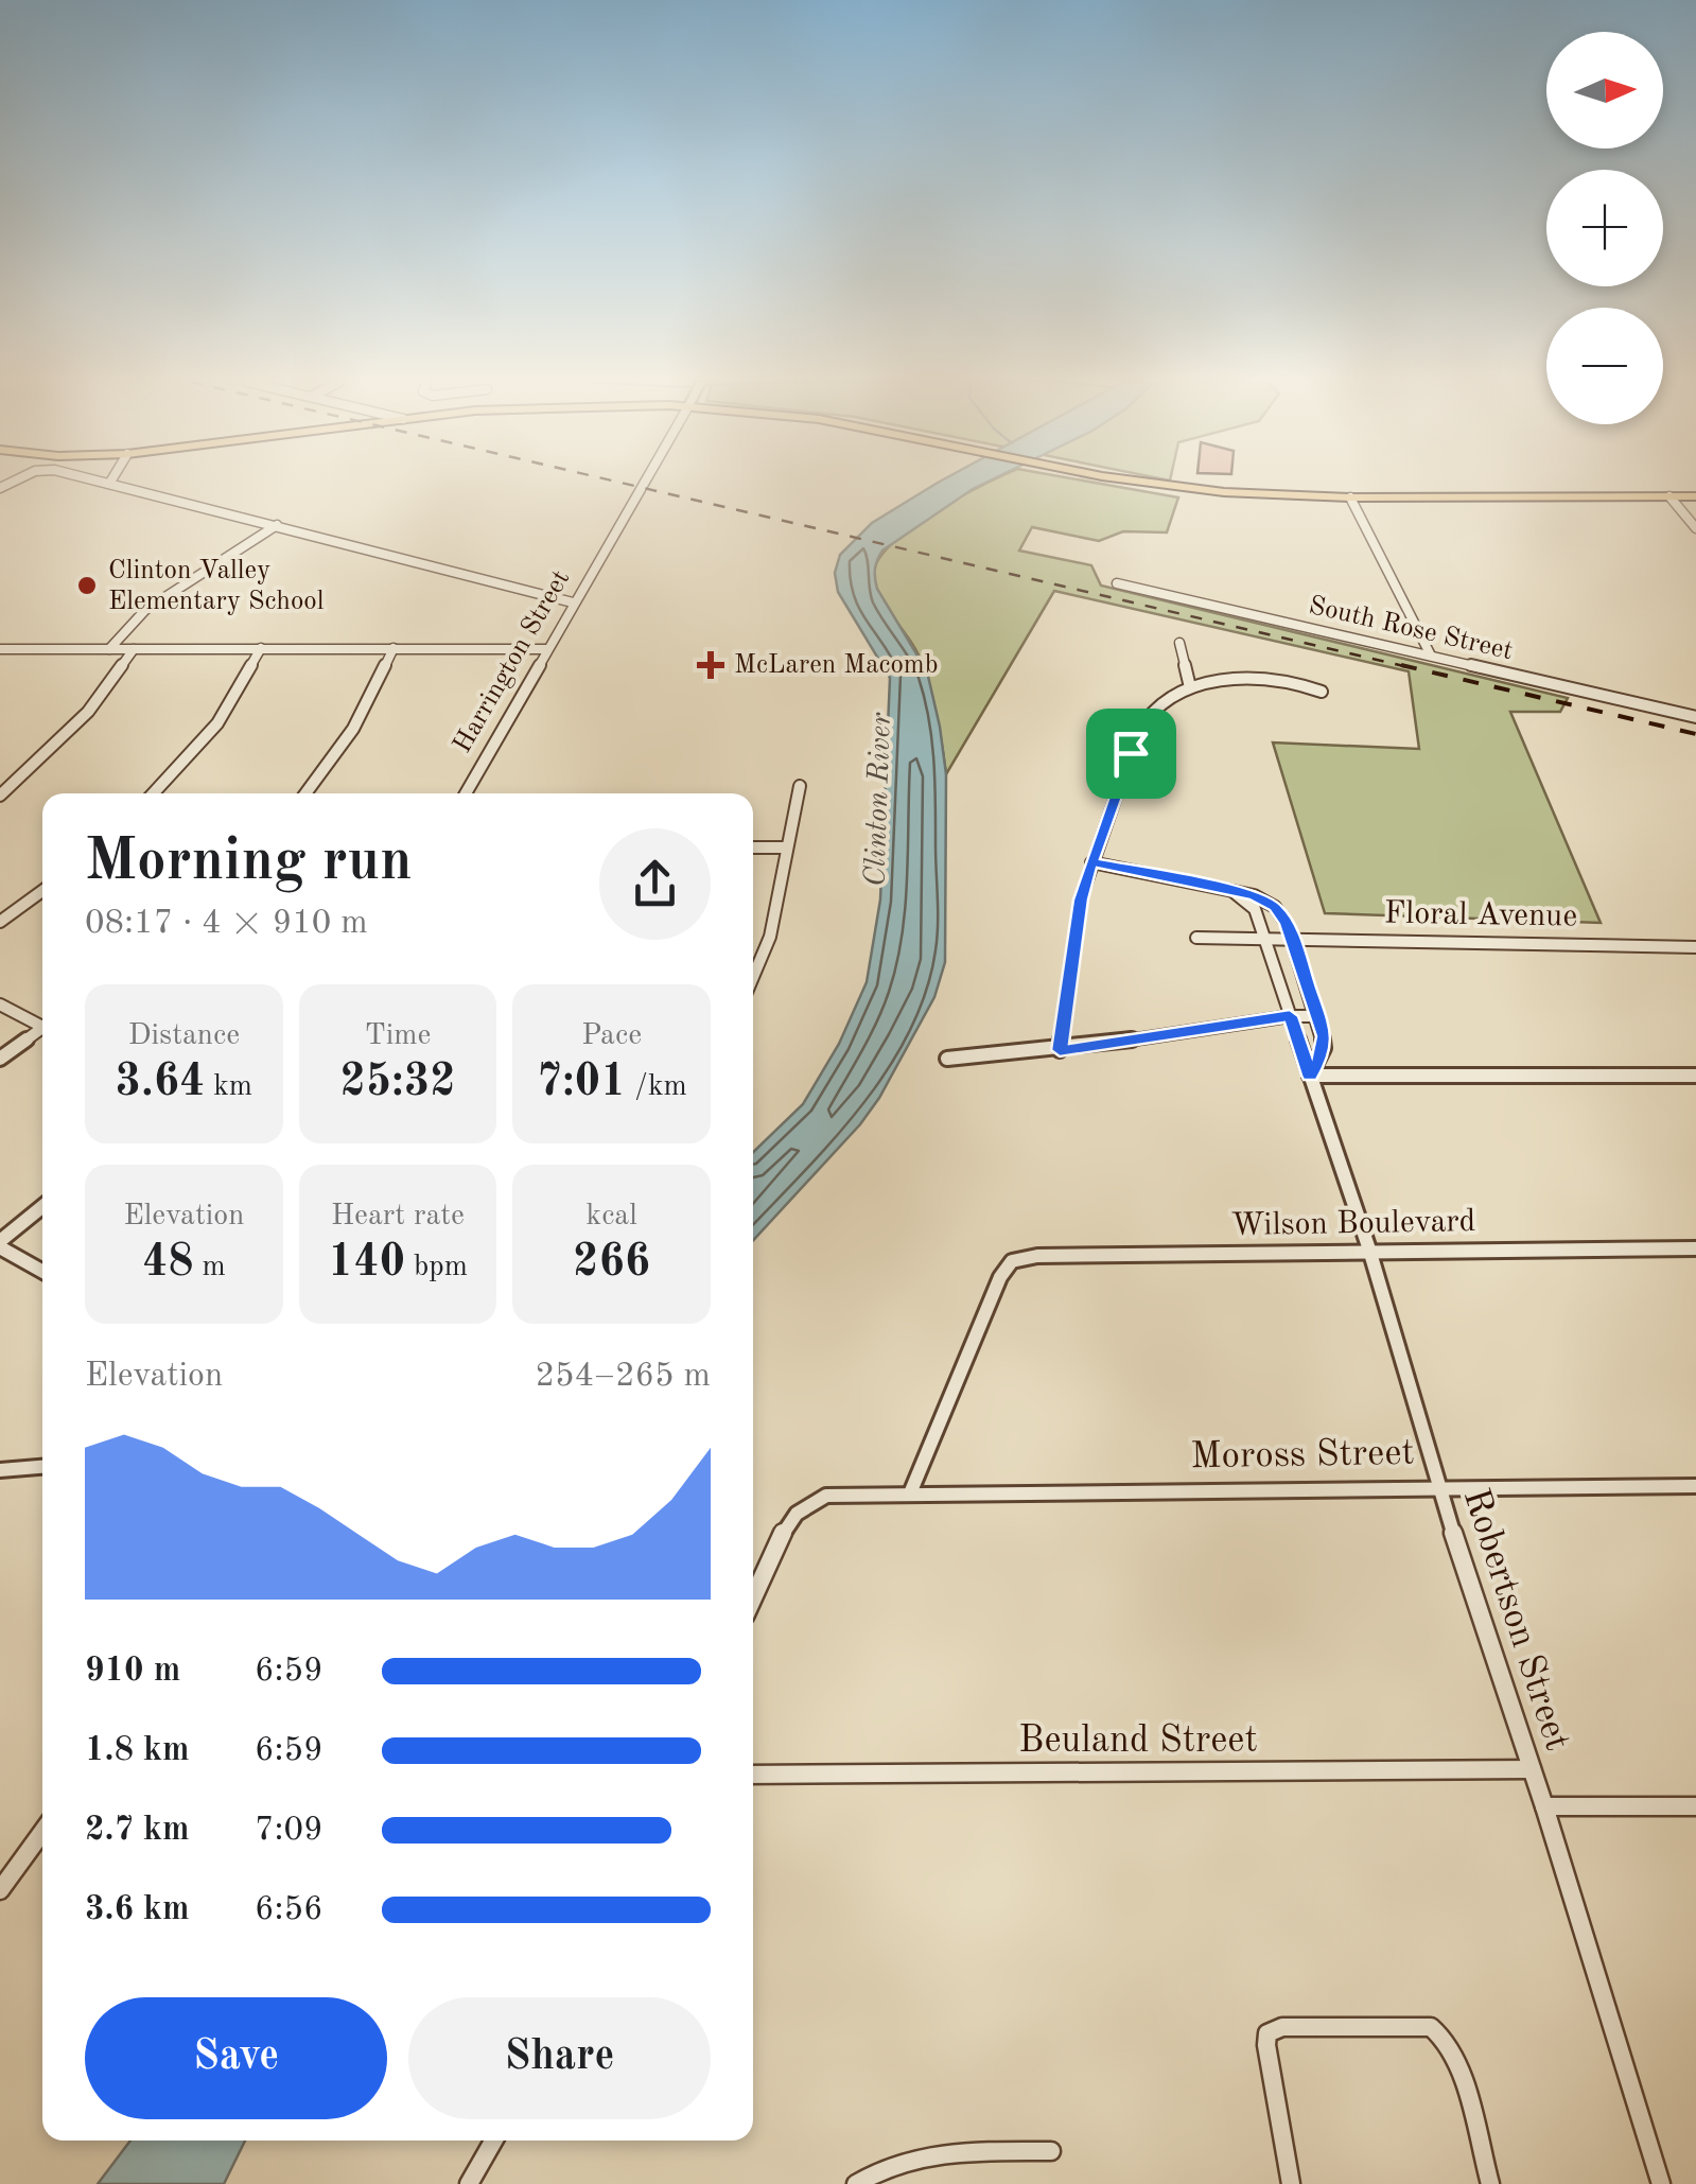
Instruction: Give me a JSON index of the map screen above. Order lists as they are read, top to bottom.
{
  "streets": {
    "street": [
      "South Rose Street",
      "Harrington Street",
      "Floral Avenue",
      "Wilson Boulevard",
      "Moross Street",
      "Robertson Street",
      "Beuland Street"
    ]
  },
  "crossings": [
    ["Floral Avenue", "Robertson Street"],
    ["Wilson Boulevard", "Moross Street"],
    ["Wilson Boulevard", "Robertson Street"],
    ["Moross Street", "Robertson Street"],
    ["Robertson Street", "Beuland Street"]
  ],
  "water": ["Clinton River"],
  "places": {
    "other": ["Clinton Valley Elementary School"],
    "health": ["McLaren Macomb"]
  },
  "north": "right",
  "page": {
    "map_buttons": ["+", "−"],
    "heading": ["Morning run", "08:17 · 4 × 910 m"],
    "stats": [
      ["Distance", "3.64 km"],
      ["Time", "25:32"],
      ["Pace", "7:01 /km"],
      ["Elevation", "48 m"],
      ["Heart rate", "140 bpm"],
      ["kcal", "266"]
    ],
    "chart": ["Elevation", "254–265 m"],
    "list": [
      {
        "name": "910 m",
        "note": "6:59"
      },
      {
        "name": "1.8 km",
        "note": "6:59"
      },
      {
        "name": "2.7 km",
        "note": "7:09"
      },
      {
        "name": "3.6 km",
        "note": "6:56"
      }
    ],
    "buttons": ["Save", "Share"]
  }
}
